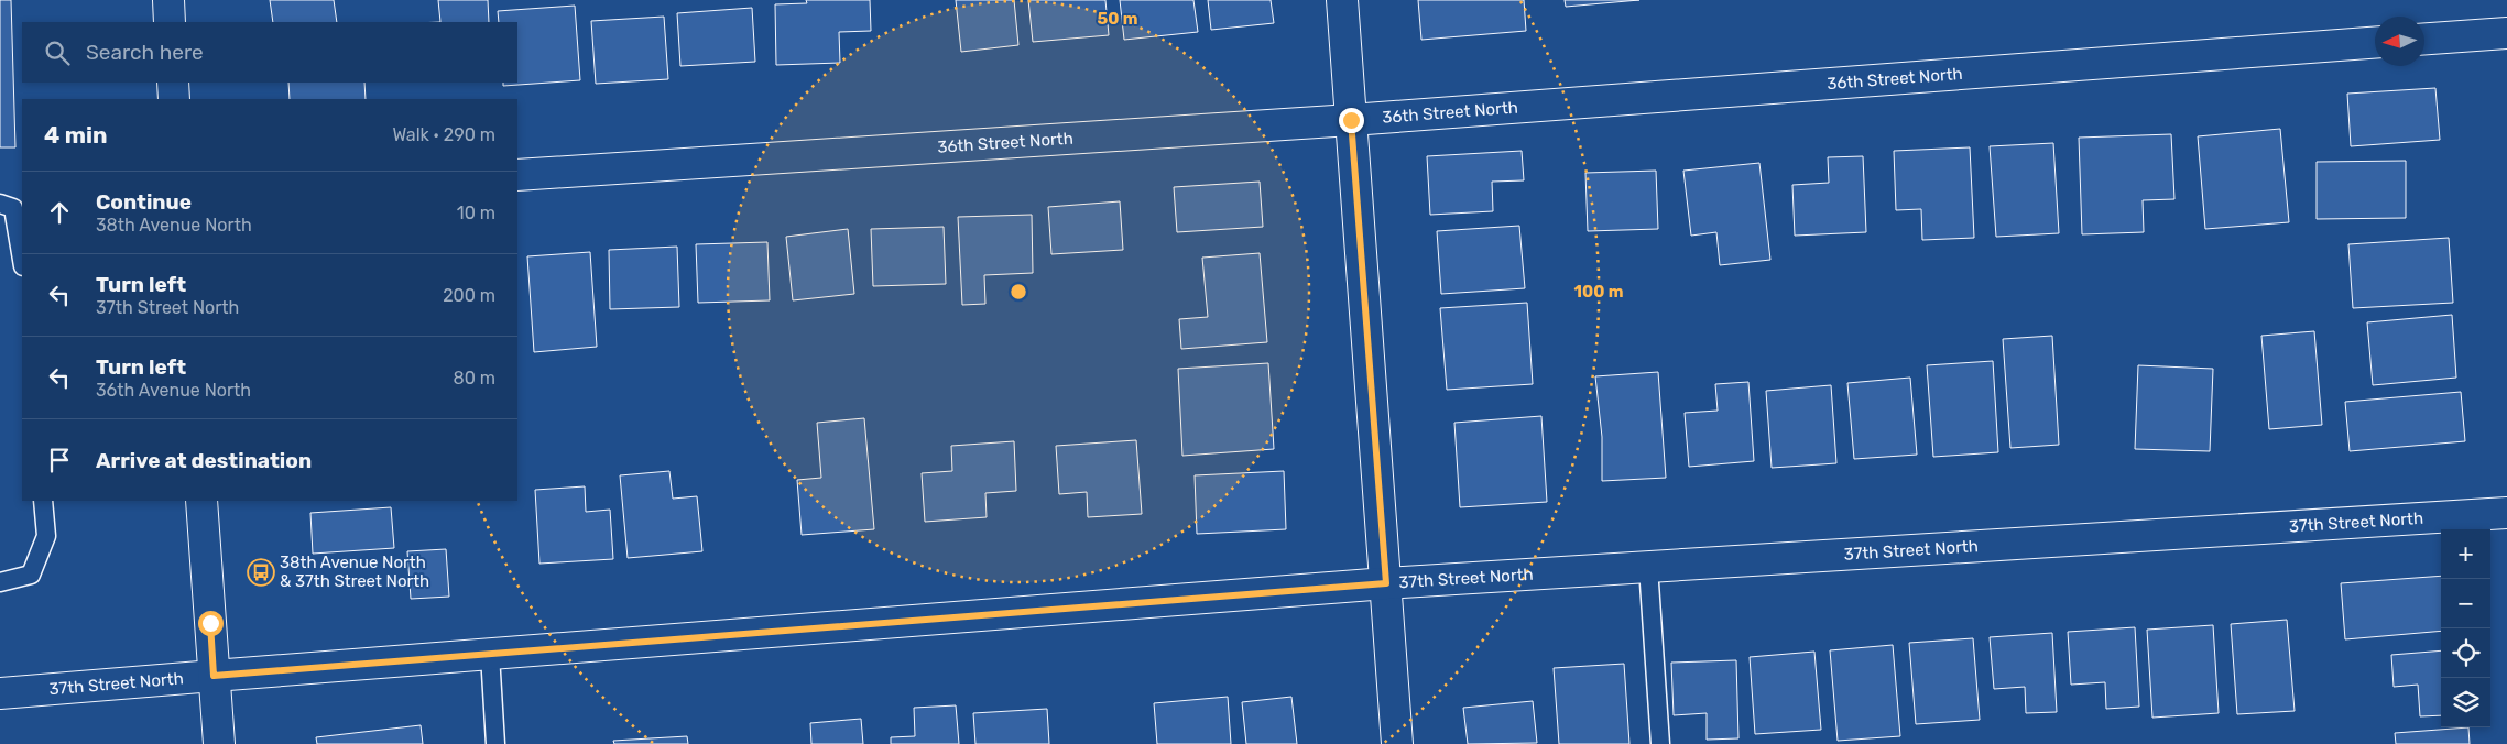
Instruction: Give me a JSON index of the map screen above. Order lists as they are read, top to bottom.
{
  "streets": {
    "street": ["36th Street North", "37th Street North"]
  },
  "places": {
    "bus stop": ["38th Avenue North & 37th Street North"]
  },
  "north": "left",
  "page": {
    "search": "Search here",
    "heading": ["4 min", "Walk · 290 m"],
    "list": [
      ["Continue", "38th Avenue North", "10 m"],
      ["Turn left", "37th Street North", "200 m"],
      ["Turn left", "36th Avenue North", "80 m"],
      "Arrive at destination"
    ],
    "map_buttons": ["+", "−"]
  },
  "rings": ["50 m", "100 m"]
}
